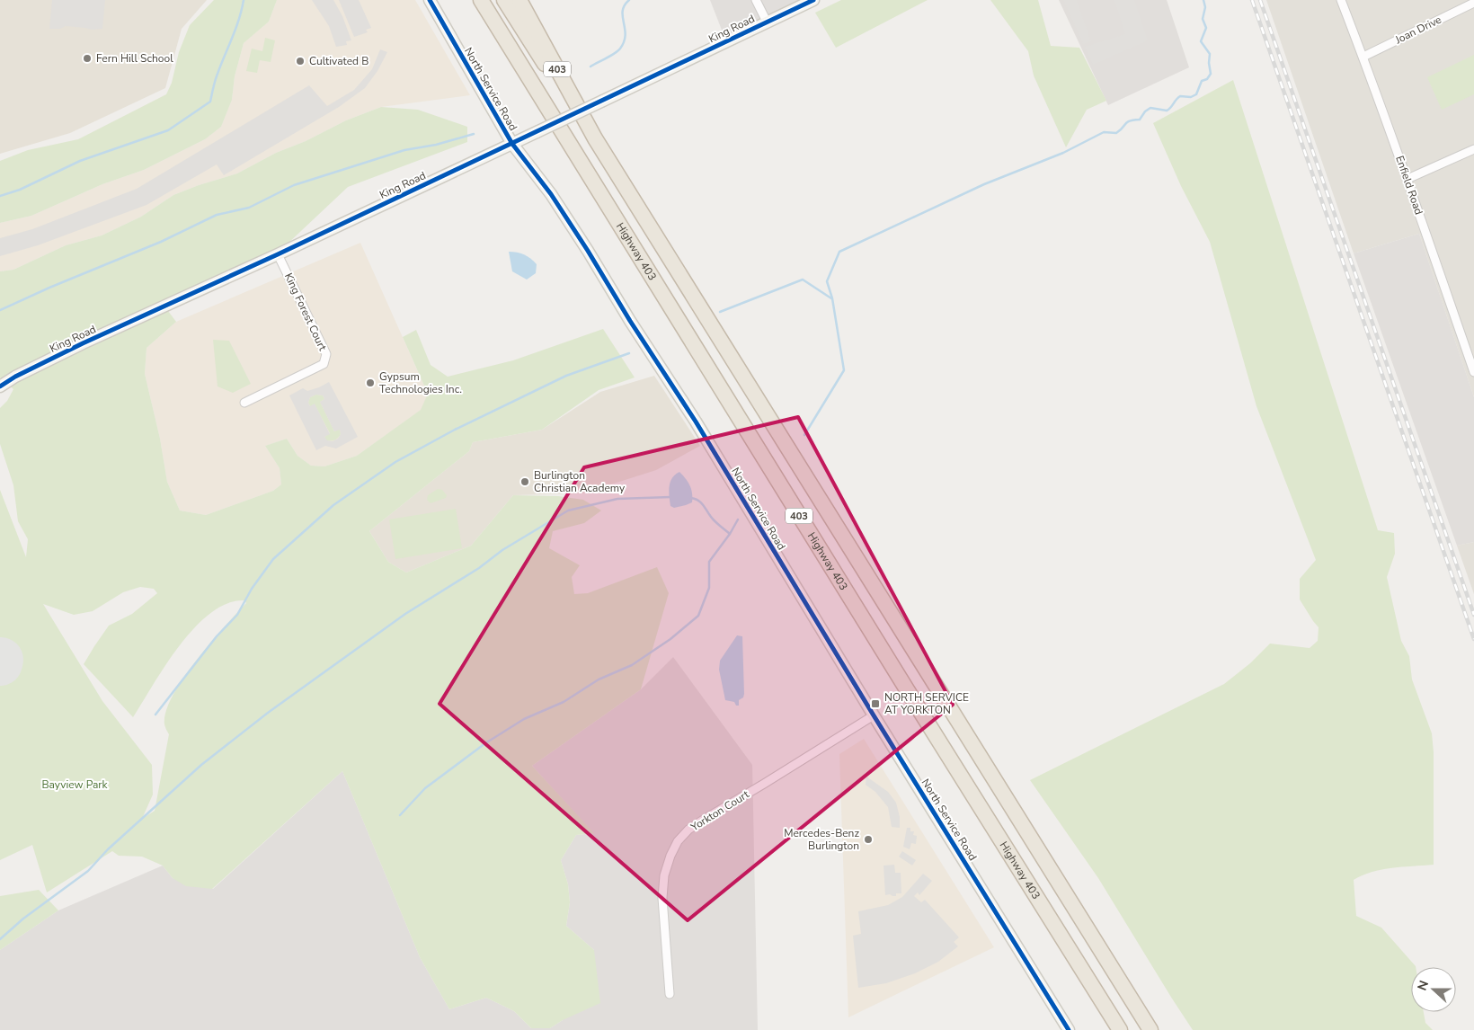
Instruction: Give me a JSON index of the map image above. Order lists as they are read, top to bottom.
{
  "streets": {
    "highway": ["403", "Highway 403"],
    "street": [
      "King Road",
      "Joan Drive",
      "North Service Road",
      "Enfield Road",
      "King Forest Court",
      "Yorkton Court"
    ]
  },
  "crossings": [
    ["King Road", "North Service Road"],
    ["King Road", "King Forest Court"],
    ["Joan Drive", "Enfield Road"],
    ["North Service Road", "Yorkton Court"]
  ],
  "parks": ["Bayview Park"],
  "places": {
    "other": [
      "Fern Hill School",
      "Cultivated B",
      "Gypsum Technologies Inc.",
      "Burlington Christian Academy",
      "Mercedes-Benz Burlington"
    ],
    "transit": ["NORTH SERVICE AT YORKTON"]
  },
  "north": "left"
}
